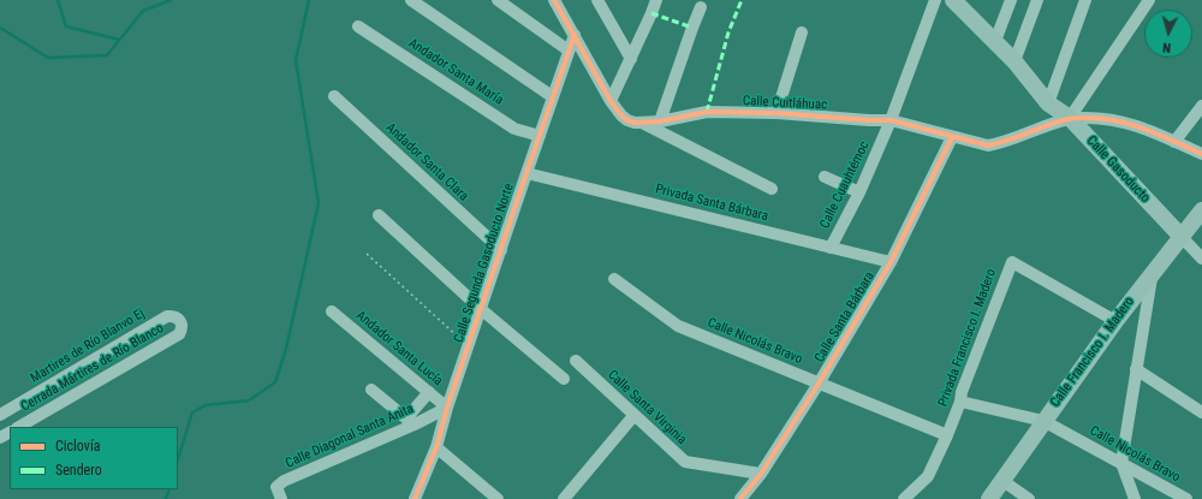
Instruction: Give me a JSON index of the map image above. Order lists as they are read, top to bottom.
{
  "streets": {
    "street": [
      "Andador Santa María",
      "Calle Cuitláhuac",
      "Andador Santa Clara",
      "Calle Gasoducto",
      "Calle Cuauhtémoc",
      "Privada Santa Bárbara",
      "Calle Segunda Gasoducto Norte",
      "Calle Santa Bárbara",
      "Privada Francisco I. Madero",
      "Calle Nicolás Bravo",
      "Martires de Río Blanvo Ej",
      "Andador Santa Lucía",
      "Calle Francisco I. Madero",
      "Cerrada Mártires de Río Blanco",
      "Calle Santa Virginia",
      "Calle Diagonal Santa Anita"
    ]
  },
  "crossings": [
    ["Andador Santa María", "Calle Segunda Gasoducto Norte"],
    ["Calle Cuitláhuac", "Calle Gasoducto"],
    ["Calle Cuitláhuac", "Calle Cuauhtémoc"],
    ["Calle Cuitláhuac", "Calle Segunda Gasoducto Norte"],
    ["Calle Cuitláhuac", "Calle Santa Bárbara"],
    ["Andador Santa Clara", "Calle Segunda Gasoducto Norte"],
    ["Calle Gasoducto", "Calle Francisco I. Madero"],
    ["Calle Cuauhtémoc", "Privada Santa Bárbara"],
    ["Privada Santa Bárbara", "Calle Segunda Gasoducto Norte"],
    ["Privada Santa Bárbara", "Calle Santa Bárbara"],
    ["Calle Segunda Gasoducto Norte", "Andador Santa Lucía"],
    ["Calle Segunda Gasoducto Norte", "Calle Diagonal Santa Anita"],
    ["Calle Santa Bárbara", "Calle Nicolás Bravo"],
    ["Calle Santa Bárbara", "Calle Santa Virginia"],
    ["Privada Francisco I. Madero", "Calle Nicolás Bravo"],
    ["Privada Francisco I. Madero", "Calle Francisco I. Madero"],
    ["Calle Nicolás Bravo", "Calle Francisco I. Madero"],
    ["Martires de Río Blanvo Ej", "Cerrada Mártires de Río Blanco"],
    ["Andador Santa Lucía", "Calle Diagonal Santa Anita"]
  ],
  "legend": ["Ciclovía", "Sendero"],
  "north": "bottom"
}
